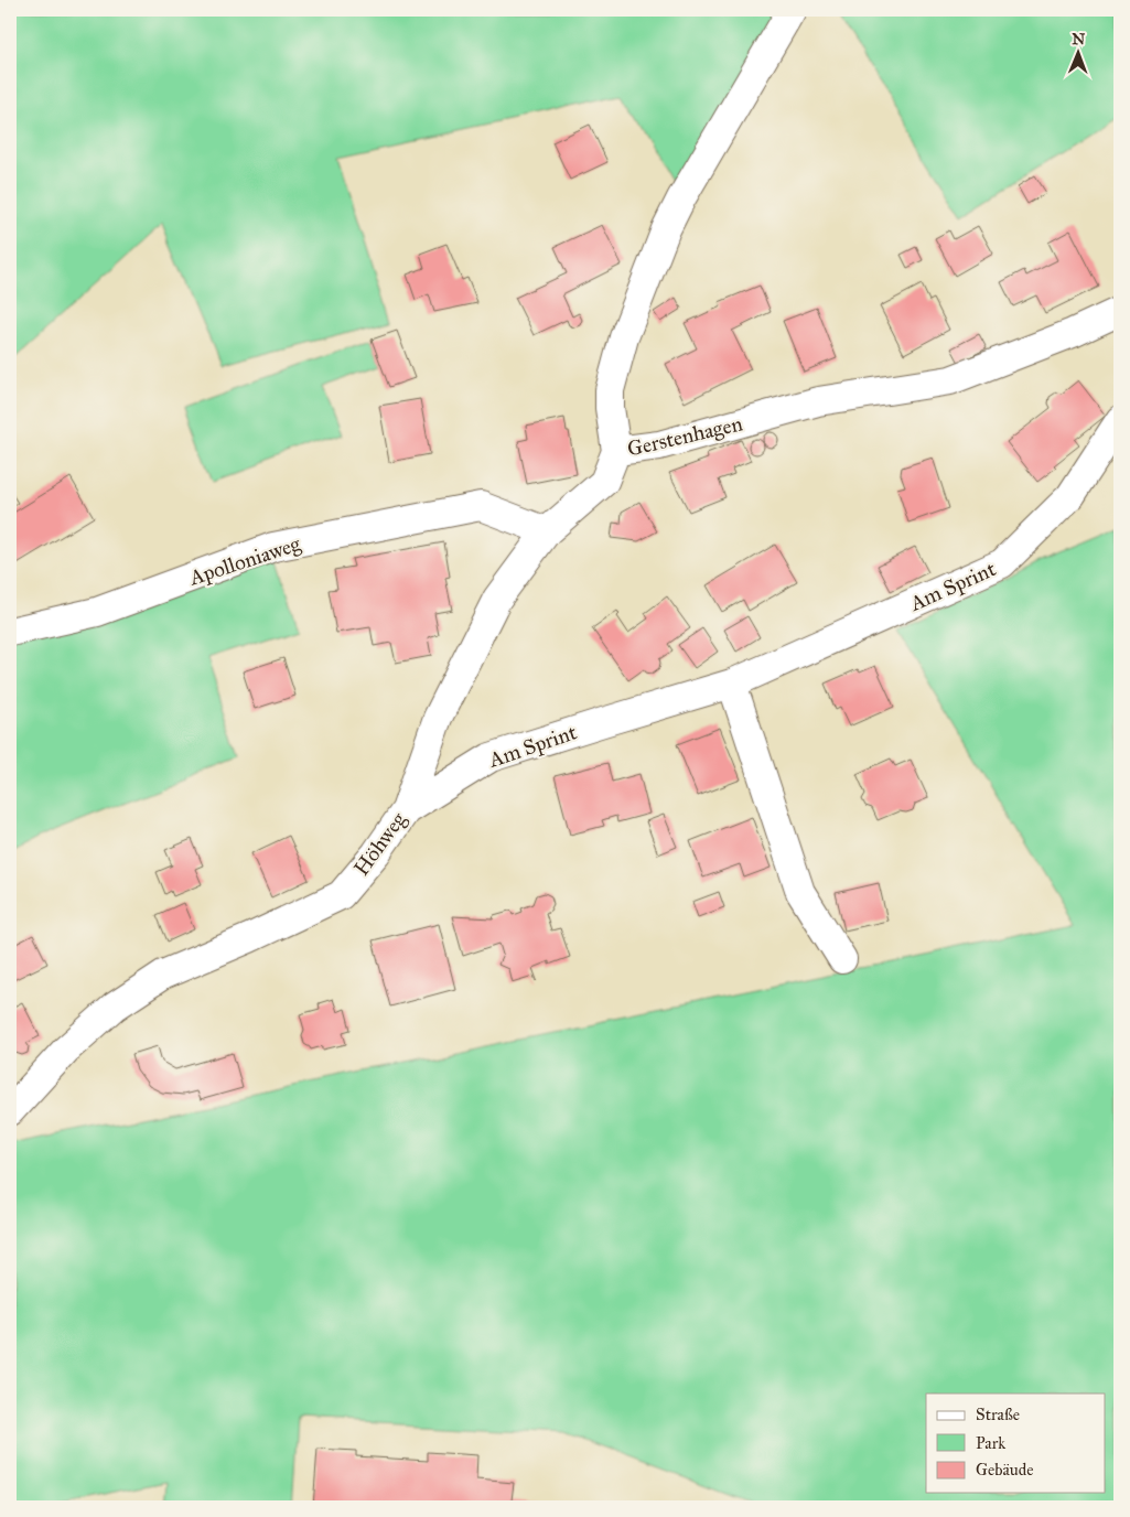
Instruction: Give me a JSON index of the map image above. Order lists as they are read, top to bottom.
{
  "streets": {
    "street": [
      "Gerstenhagen",
      "Apolloniaweg",
      "Am Sprint",
      "Höhweg"
    ]
  },
  "crossings": [
    ["Gerstenhagen", "Höhweg"],
    ["Apolloniaweg", "Höhweg"],
    ["Am Sprint", "Höhweg"]
  ],
  "legend": ["Straße", "Park", "Gebäude"],
  "north": "top"
}
